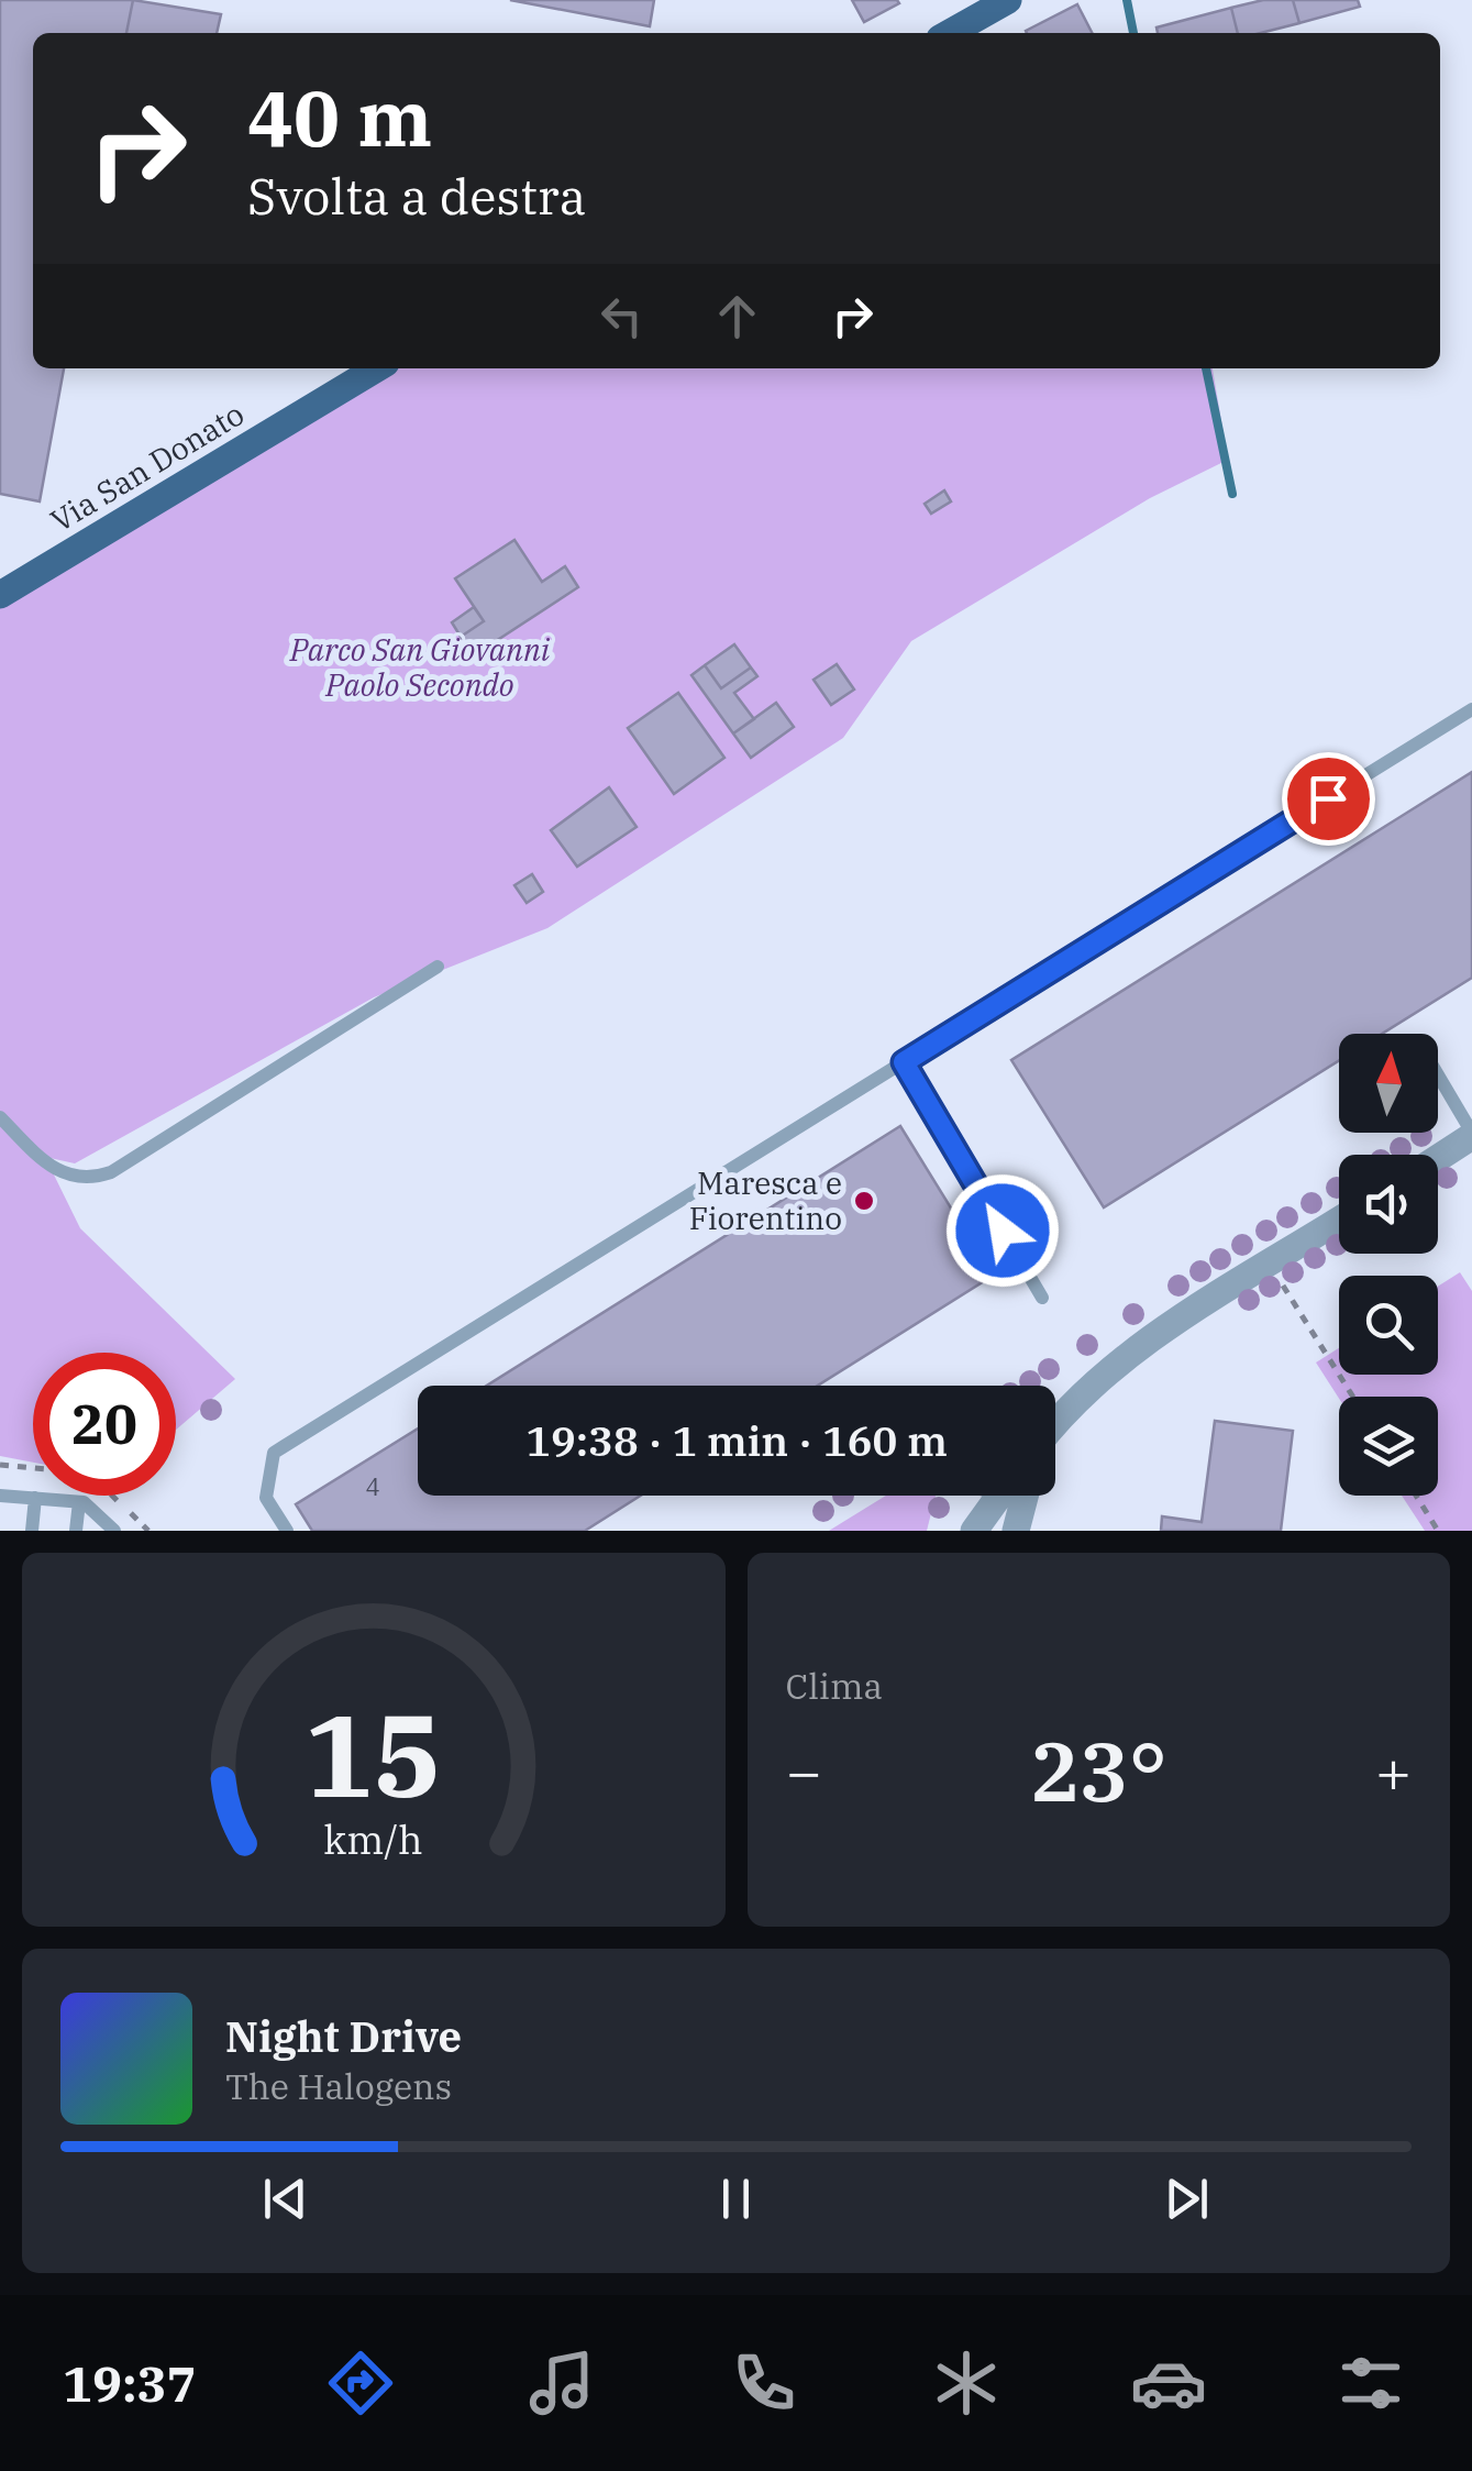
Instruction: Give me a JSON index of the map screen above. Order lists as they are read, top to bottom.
{
  "streets": {
    "main road": ["Via San Donato"]
  },
  "parks": ["Parco San Giovanni Paolo Secondo"],
  "places": ["Maresca e Fiorentino"],
  "house_numbers": ["4"],
  "north": "top",
  "page": {
    "turn": ["40 m", "Svolta a destra"],
    "limit": "20",
    "trip": "19:38 · 1 min · 160 m",
    "tile": "Clima",
    "heat": ["−", "23°", "+"],
    "song": ["Night Drive", "The Halogens"],
    "tabs": "19:37",
    "gauge": ["15", "km/h"]
  }
}
